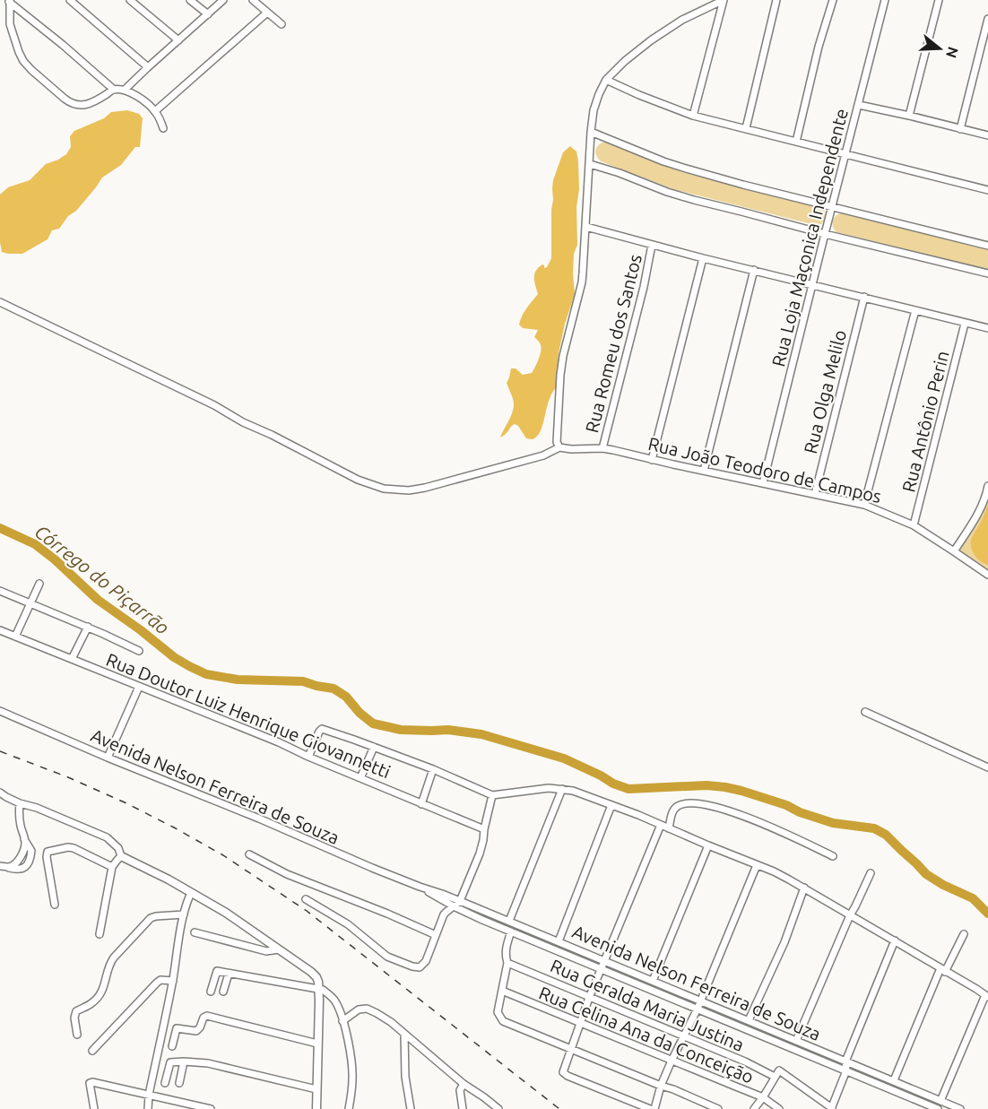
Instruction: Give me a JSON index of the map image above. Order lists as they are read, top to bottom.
{
  "streets": {
    "street": [
      "Rua Loja Maçonica Independente",
      "Rua Romeu dos Santos",
      "Rua Olga Melilo",
      "Rua Antônio Perin",
      "Rua João Teodoro de Campos",
      "Rua Doutor Luiz Henrique Giovannetti",
      "Avenida Nelson Ferreira de Souza",
      "Rua Geralda Maria Justina",
      "Rua Celina Ana da Conceição"
    ]
  },
  "crossings": [
    ["Rua Loja Maçonica Independente", "Rua João Teodoro de Campos"],
    ["Rua Romeu dos Santos", "Rua João Teodoro de Campos"],
    ["Rua Olga Melilo", "Rua João Teodoro de Campos"],
    ["Rua Antônio Perin", "Rua João Teodoro de Campos"]
  ],
  "water": ["Córrego do Piçarrão"],
  "north": "right"
}
